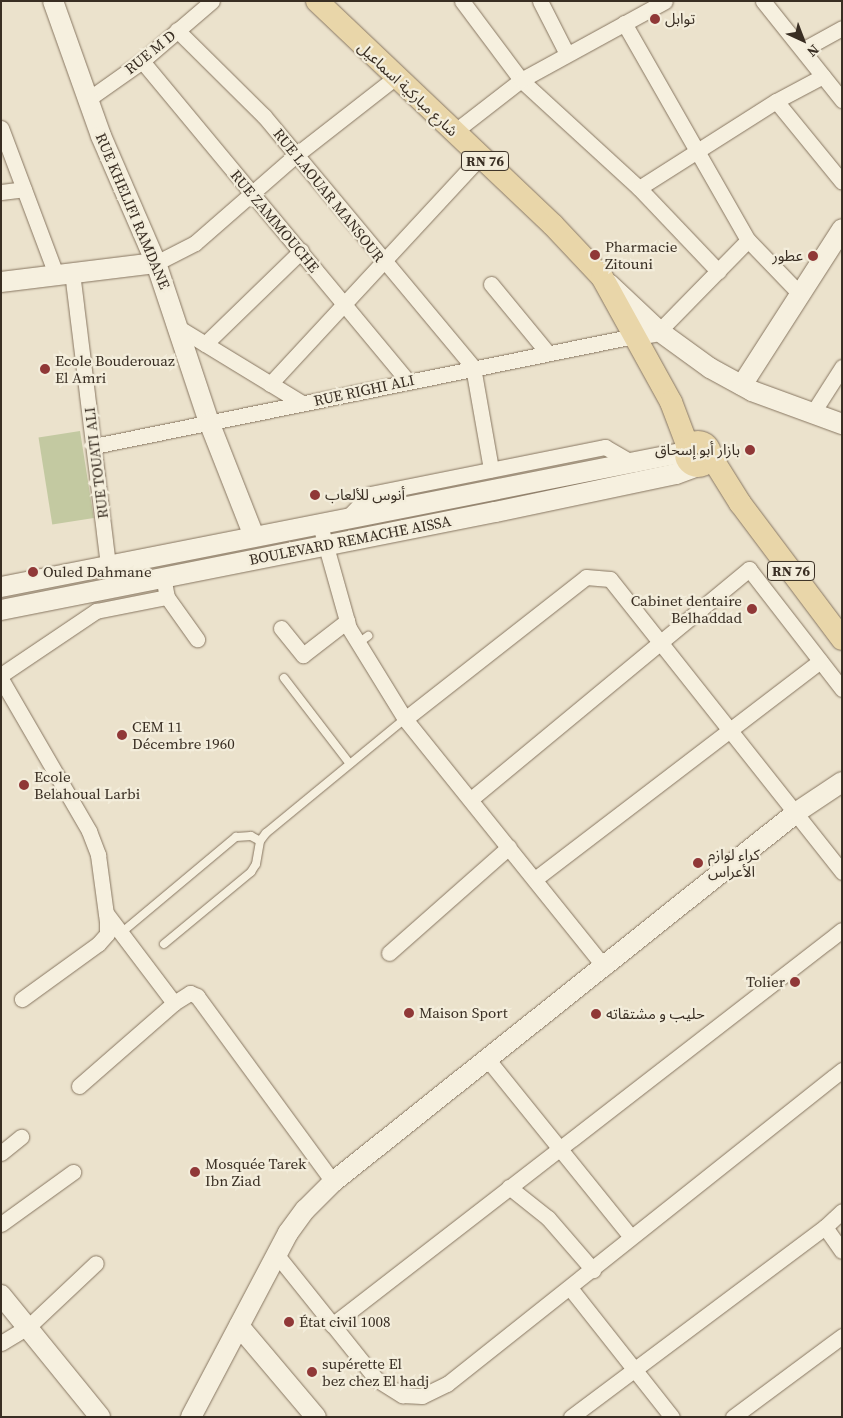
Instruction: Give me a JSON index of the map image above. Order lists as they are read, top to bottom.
{
  "streets": {
    "main road": [
      "شارع مباركية اسماعيل",
      "RN 76",
      "RUE KHELIFI RAMDANE",
      "BOULEVARD REMACHE AISSA"
    ],
    "street": [
      "RUE M D",
      "RUE LAOUAR MANSOUR",
      "RUE ZAMMOUCHE",
      "RUE RIGHI ALI",
      "RUE TOUATI ALI"
    ]
  },
  "crossings": [
    ["RUE M D", "RUE LAOUAR MANSOUR"],
    ["RUE M D", "RUE KHELIFI RAMDANE"],
    ["RUE M D", "RUE ZAMMOUCHE"],
    ["شارع مباركية اسماعيل", "RN 76"],
    ["شارع مباركية اسماعيل", "RUE RIGHI ALI"],
    ["RN 76", "RUE RIGHI ALI"],
    ["RN 76", "BOULEVARD REMACHE AISSA"],
    ["RUE LAOUAR MANSOUR", "RUE RIGHI ALI"],
    ["RUE KHELIFI RAMDANE", "RUE RIGHI ALI"],
    ["RUE KHELIFI RAMDANE", "BOULEVARD REMACHE AISSA"],
    ["RUE ZAMMOUCHE", "RUE RIGHI ALI"],
    ["RUE RIGHI ALI", "RUE TOUATI ALI"],
    ["RUE TOUATI ALI", "BOULEVARD REMACHE AISSA"]
  ],
  "places": [
    "توابل",
    "Pharmacie Zitouni",
    "عطور",
    "Ecole Bouderouaz El Amri",
    "بازار أبو إسحاق",
    "أنوس للألعاب",
    "Ouled Dahmane",
    "Cabinet dentaire Belhaddad",
    "CEM 11 Décembre 1960",
    "Ecole Belahoual Larbi",
    "كراء لوازم الأعراس",
    "Tolier",
    "Maison Sport",
    "حليب و مشتقاته",
    "Mosquée Tarek Ibn Ziad",
    "État civil 1008",
    "supérette El bez chez El hadj"
  ],
  "north": "bottom right"
}
